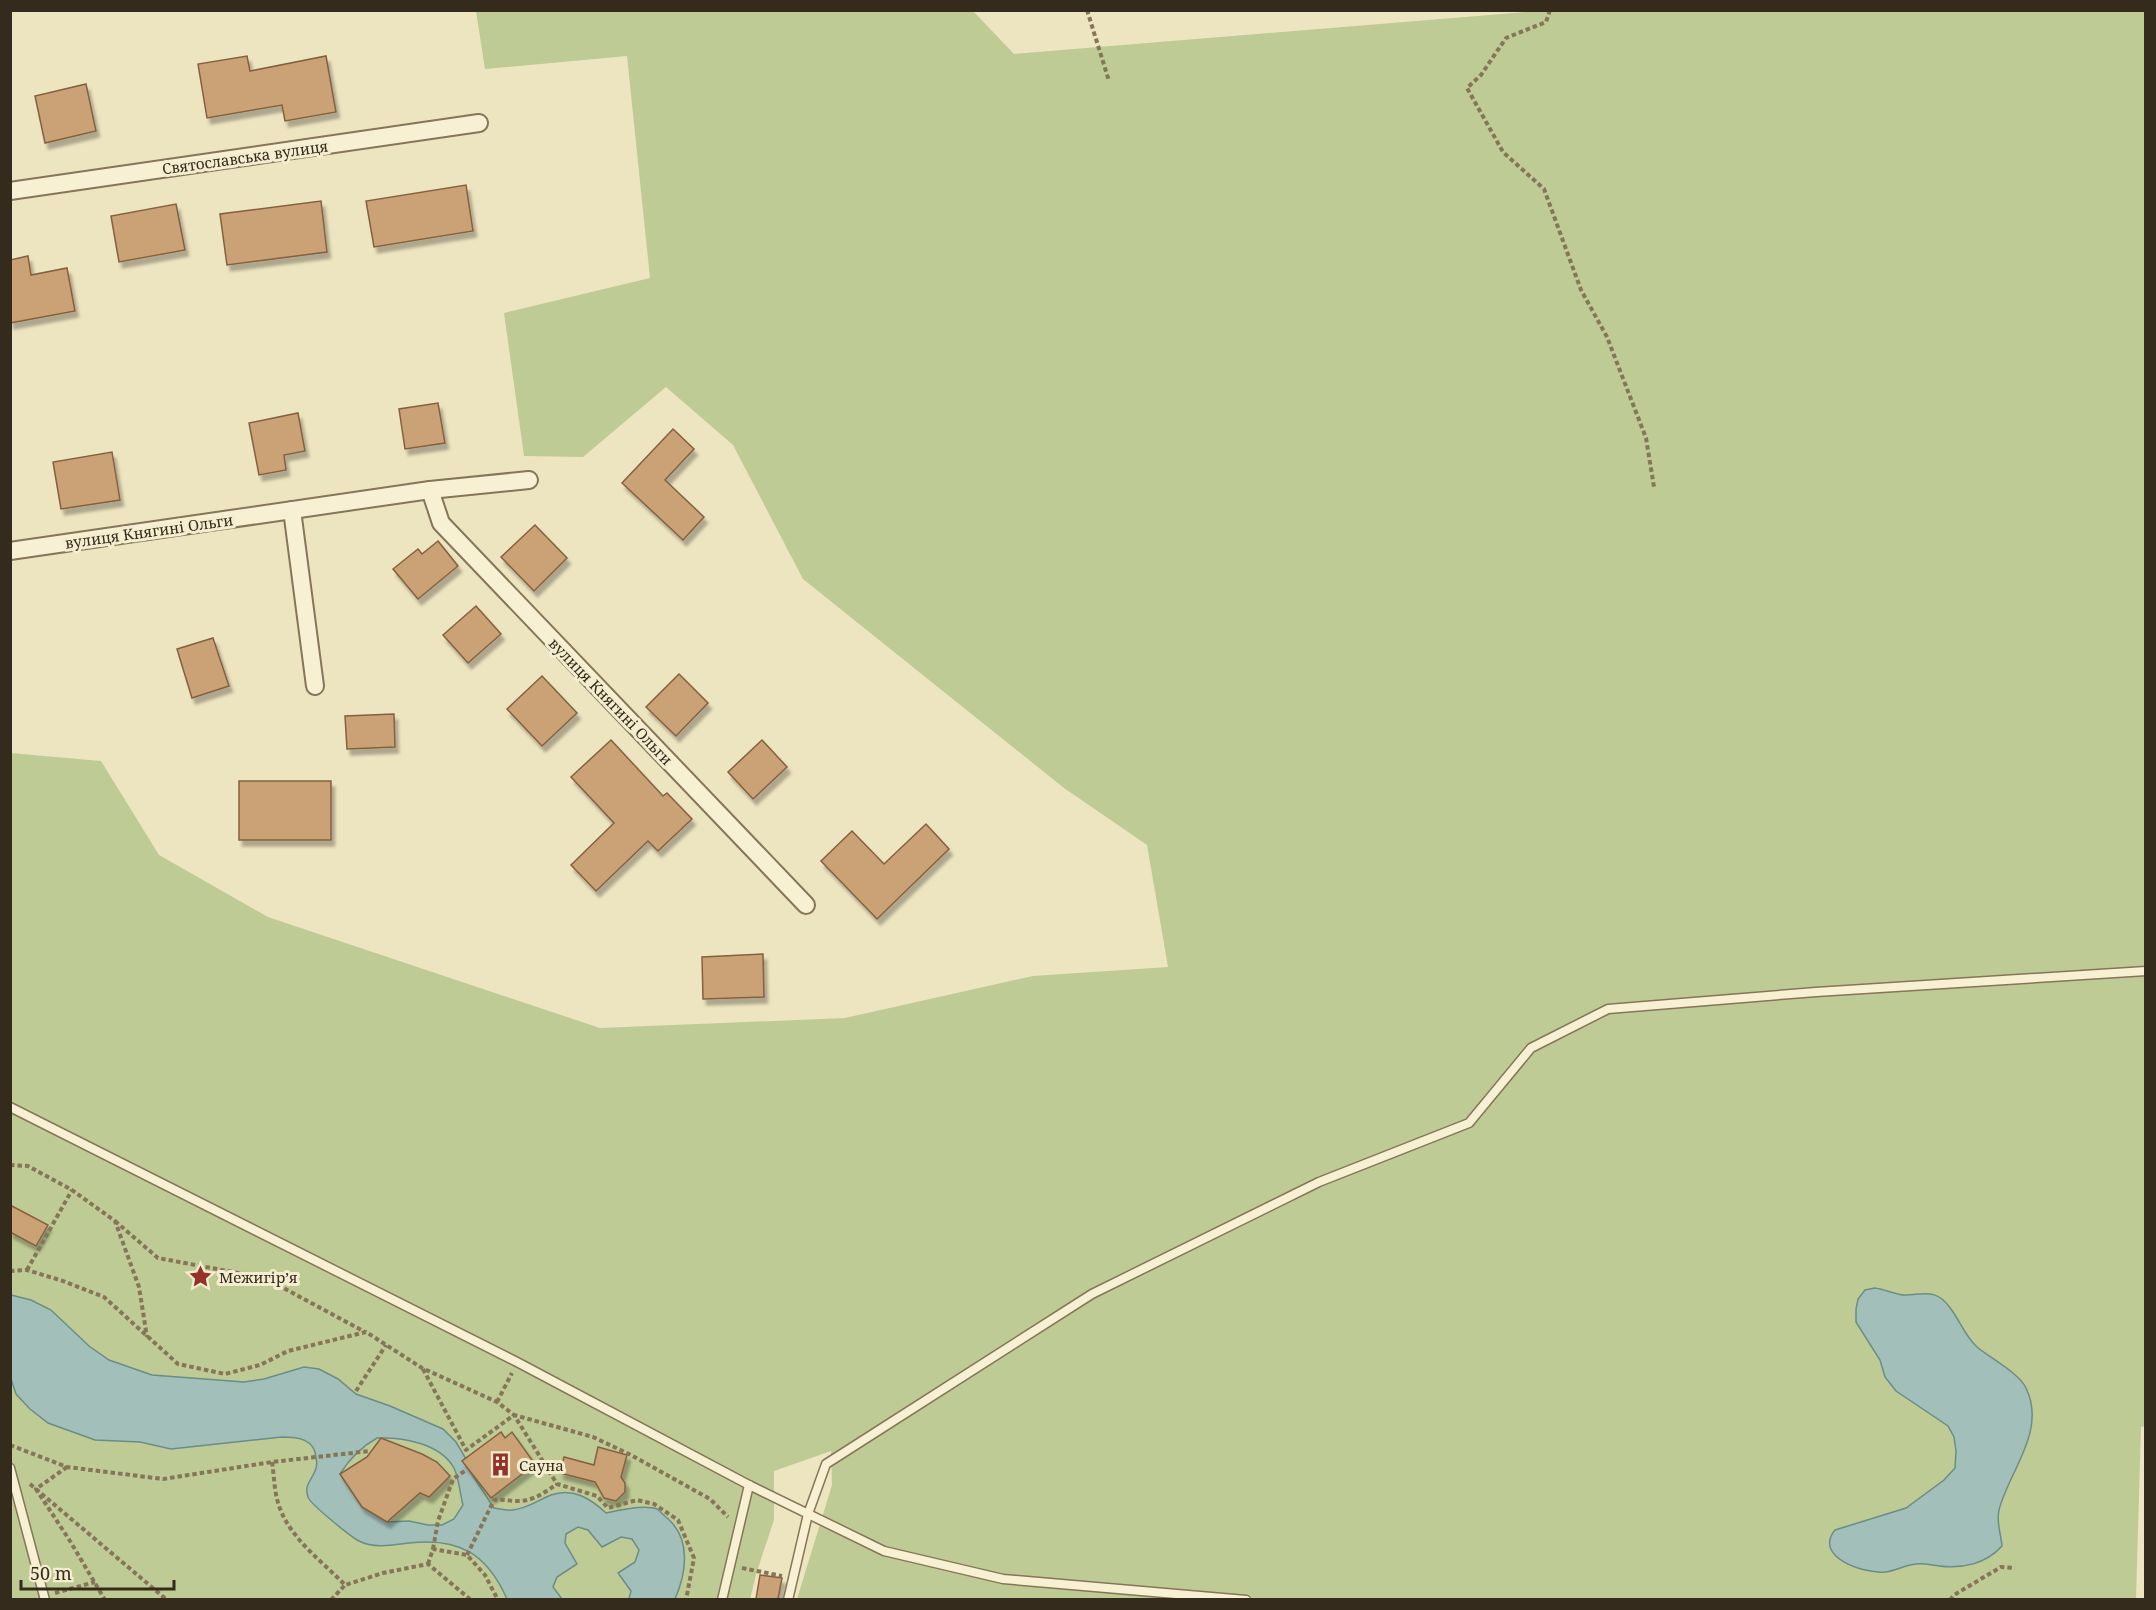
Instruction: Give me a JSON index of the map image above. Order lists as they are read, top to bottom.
{
  "streets": {
    "street": ["Святославська вулиця", "вулиця Княгині Ольги"]
  },
  "places": {
    "place": ["Межигір’я"],
    "building": ["Сауна"]
  },
  "scale_bar": "50 m"
}
